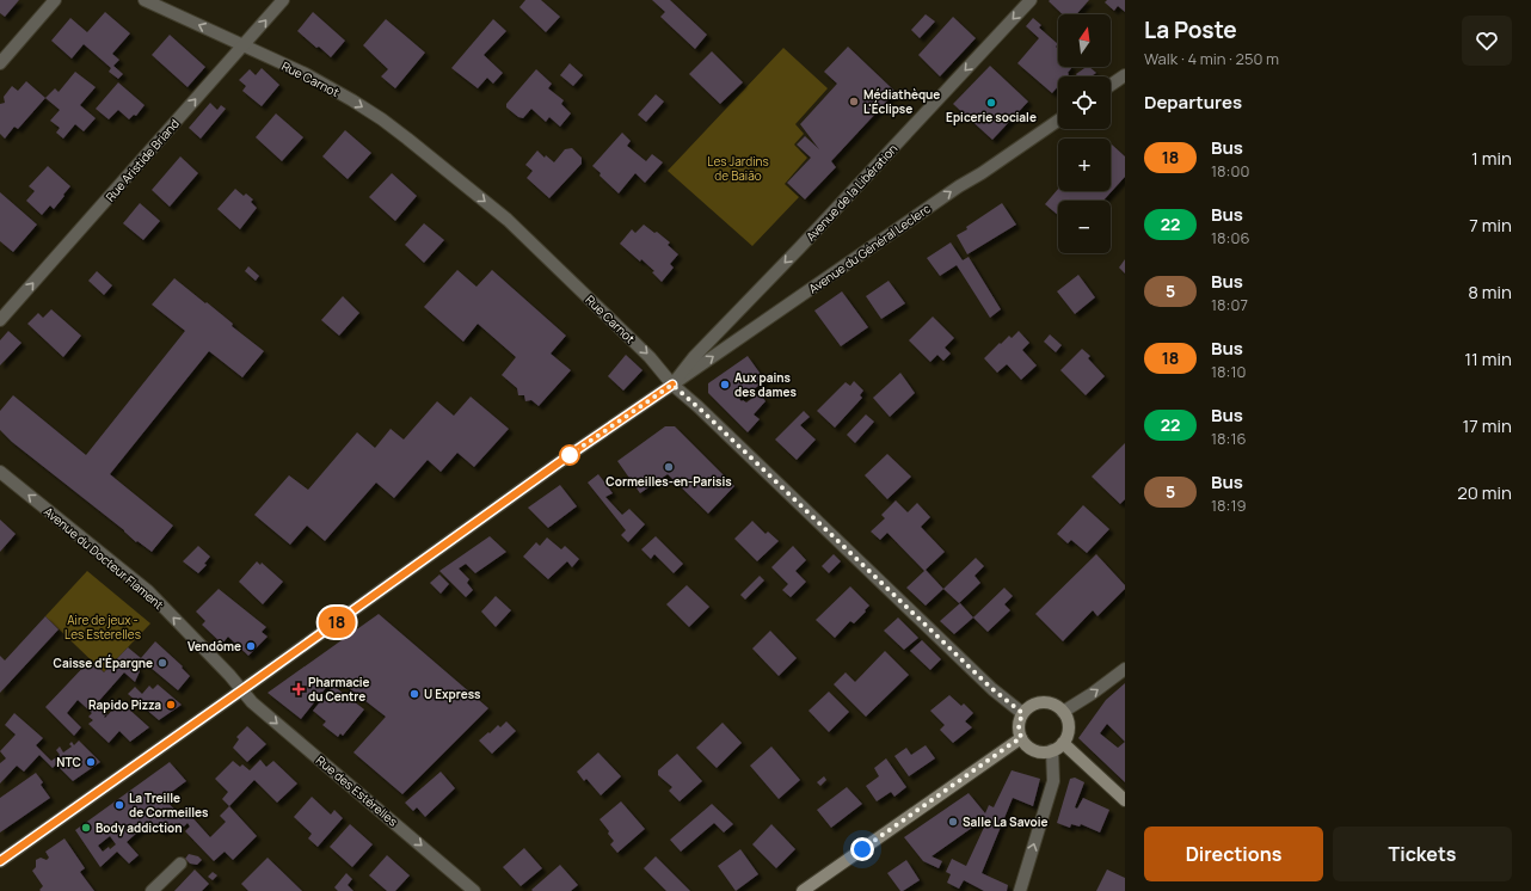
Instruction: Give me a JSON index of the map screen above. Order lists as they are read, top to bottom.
{
  "streets": {
    "street": [
      "Rue Carnot",
      "Rue Aristide Briand",
      "Avenue de la Libération",
      "Avenue du Général Leclerc",
      "Avenue du Docteur Flament",
      "Rue des Estérelles"
    ]
  },
  "crossings": [
    ["Rue Carnot", "Rue Aristide Briand"],
    ["Rue Carnot", "Avenue de la Libération"],
    ["Rue Carnot", "Avenue du Général Leclerc"],
    ["Avenue de la Libération", "Avenue du Général Leclerc"],
    ["Avenue du Général Leclerc", "Avenue du Docteur Flament"],
    ["Avenue du Général Leclerc", "Rue des Estérelles"],
    ["Avenue du Docteur Flament", "Rue des Estérelles"]
  ],
  "one_way": [
    "Rue Aristide Briand",
    "Avenue de la Libération",
    "Avenue du Général Leclerc",
    "Avenue du Docteur Flament",
    "Rue des Estérelles"
  ],
  "parks": ["Les Jardins de Baião", "Aire de jeux - Les Esterelles"],
  "places": {
    "other": [
      "Médiathèque L'Éclipse",
      "Epicerie sociale",
      "Aux pains des dames",
      "Cormeilles-en-Parisis",
      "Vendôme",
      "Caisse d'Épargne",
      "U Express",
      "Rapido Pizza",
      "NTC",
      "La Treille de Cormeilles",
      "Salle La Savoie",
      "Body addiction"
    ],
    "health": ["Pharmacie du Centre"]
  },
  "lines": ["bus line 18"],
  "north": "top",
  "page": {
    "on_map": "18",
    "heading": [
      ["La Poste", "Walk · 4 min · 250 m"],
      "Departures"
    ],
    "map_buttons": ["+", "−"],
    "list": [
      {
        "mark": "18",
        "name": "Bus",
        "note": "18:00",
        "value": "1 min"
      },
      {
        "mark": "22",
        "name": "Bus",
        "note": "18:06",
        "value": "7 min"
      },
      {
        "mark": "5",
        "name": "Bus",
        "note": "18:07",
        "value": "8 min"
      },
      {
        "mark": "18",
        "name": "Bus",
        "note": "18:10",
        "value": "11 min"
      },
      {
        "mark": "22",
        "name": "Bus",
        "note": "18:16",
        "value": "17 min"
      },
      {
        "mark": "5",
        "name": "Bus",
        "note": "18:19",
        "value": "20 min"
      }
    ],
    "buttons": ["Directions", "Tickets"]
  }
}
